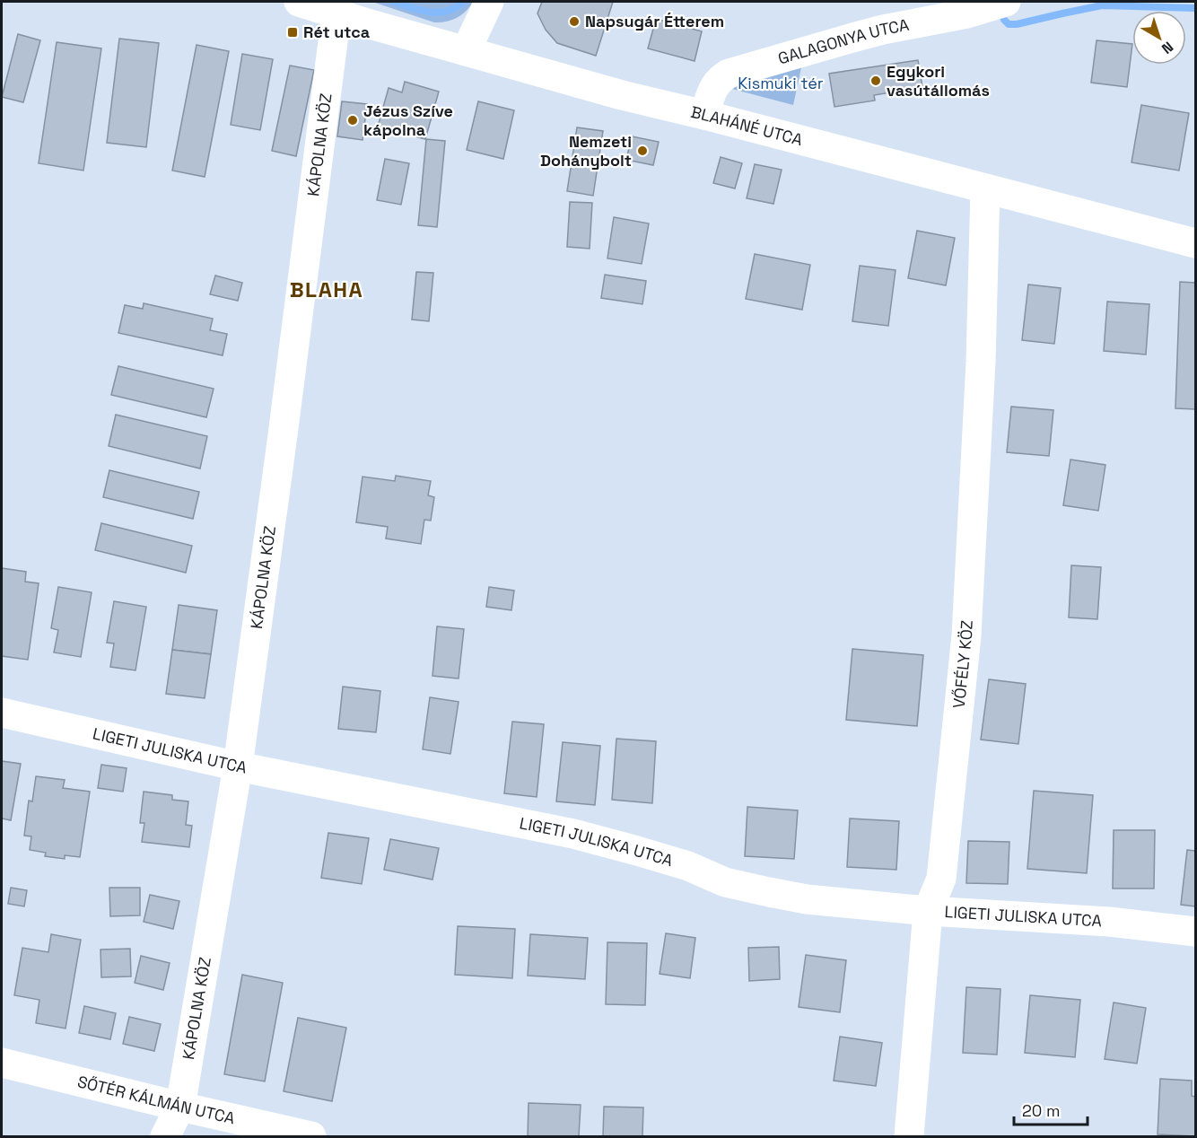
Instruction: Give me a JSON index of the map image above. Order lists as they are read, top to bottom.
{
  "streets": {
    "street": [
      "GALAGONYA UTCA",
      "BLAHÁNÉ UTCA",
      "KÁPOLNA KÖZ",
      "VŐFÉLY KÖZ",
      "LIGETI JULISKA UTCA",
      "SŐTÉR KÁLMÁN UTCA"
    ]
  },
  "crossings": [
    ["GALAGONYA UTCA", "BLAHÁNÉ UTCA"],
    ["BLAHÁNÉ UTCA", "KÁPOLNA KÖZ"],
    ["BLAHÁNÉ UTCA", "VŐFÉLY KÖZ"],
    ["KÁPOLNA KÖZ", "LIGETI JULISKA UTCA"],
    ["KÁPOLNA KÖZ", "SŐTÉR KÁLMÁN UTCA"],
    ["VŐFÉLY KÖZ", "LIGETI JULISKA UTCA"]
  ],
  "districts": ["BLAHA"],
  "parks": ["Kismuki tér"],
  "places": {
    "other": [
      "Napsugár Étterem",
      "Egykori vasútállomás",
      "Jézus Szíve kápolna",
      "Nemzeti Dohánybolt"
    ],
    "transit": ["Rét utca"]
  },
  "scale_bar": "20 m",
  "north": "bottom right"
}
